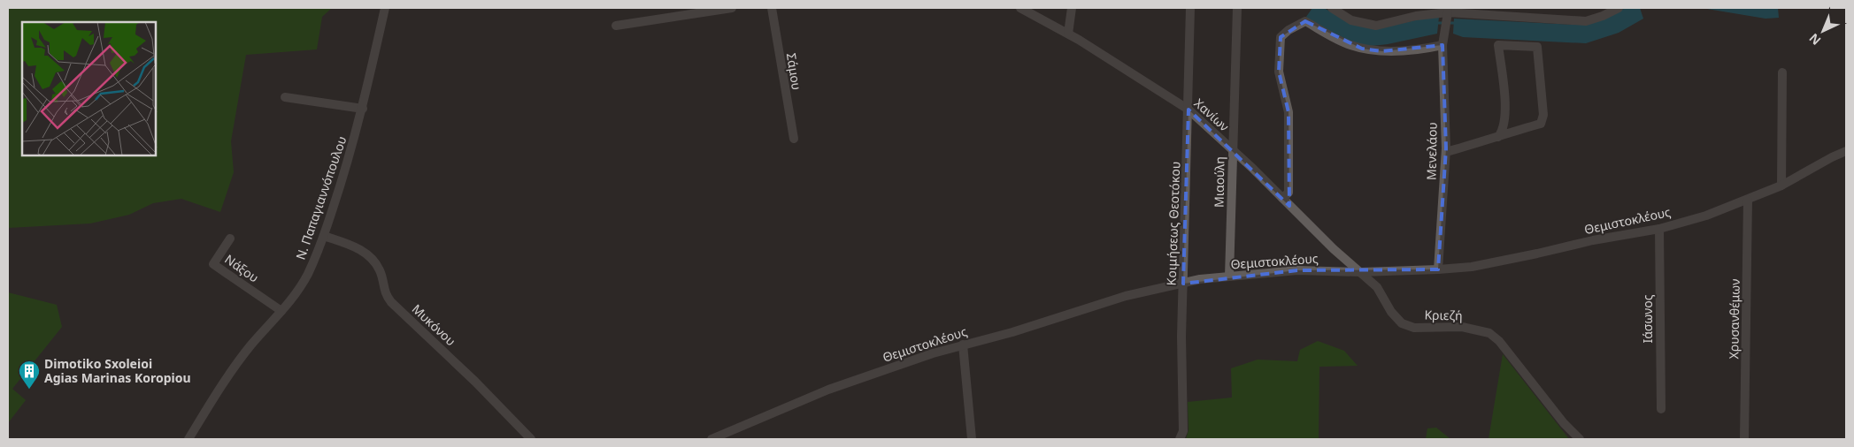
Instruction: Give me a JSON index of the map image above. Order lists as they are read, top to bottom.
{
  "streets": {
    "street": [
      "Σάμου",
      "Χανίων",
      "Μενελάου",
      "Μιαούλη",
      "Ν. Παπαγιαννόπουλου",
      "Θεμιστοκλέους",
      "Κοιμήσεως Θεοτόκου",
      "Νάξου",
      "Κριεζή",
      "Ιάσωνος",
      "Χρυσανθέμων",
      "Μυκόνου"
    ]
  },
  "crossings": [
    ["Χανίων", "Μιαούλη"],
    ["Χανίων", "Θεμιστοκλέους"],
    ["Χανίων", "Κοιμήσεως Θεοτόκου"],
    ["Χανίων", "Κριεζή"],
    ["Μενελάου", "Θεμιστοκλέους"],
    ["Μιαούλη", "Θεμιστοκλέους"],
    ["Ν. Παπαγιαννόπουλου", "Νάξου"],
    ["Ν. Παπαγιαννόπουλου", "Μυκόνου"],
    ["Θεμιστοκλέους", "Κοιμήσεως Θεοτόκου"],
    ["Θεμιστοκλέους", "Κριεζή"],
    ["Θεμιστοκλέους", "Ιάσωνος"],
    ["Θεμιστοκλέους", "Χρυσανθέμων"]
  ],
  "places": {
    "building": ["Dimotiko Sxoleioi Agias Marinas Koropiou"]
  },
  "north": "bottom left"
}
